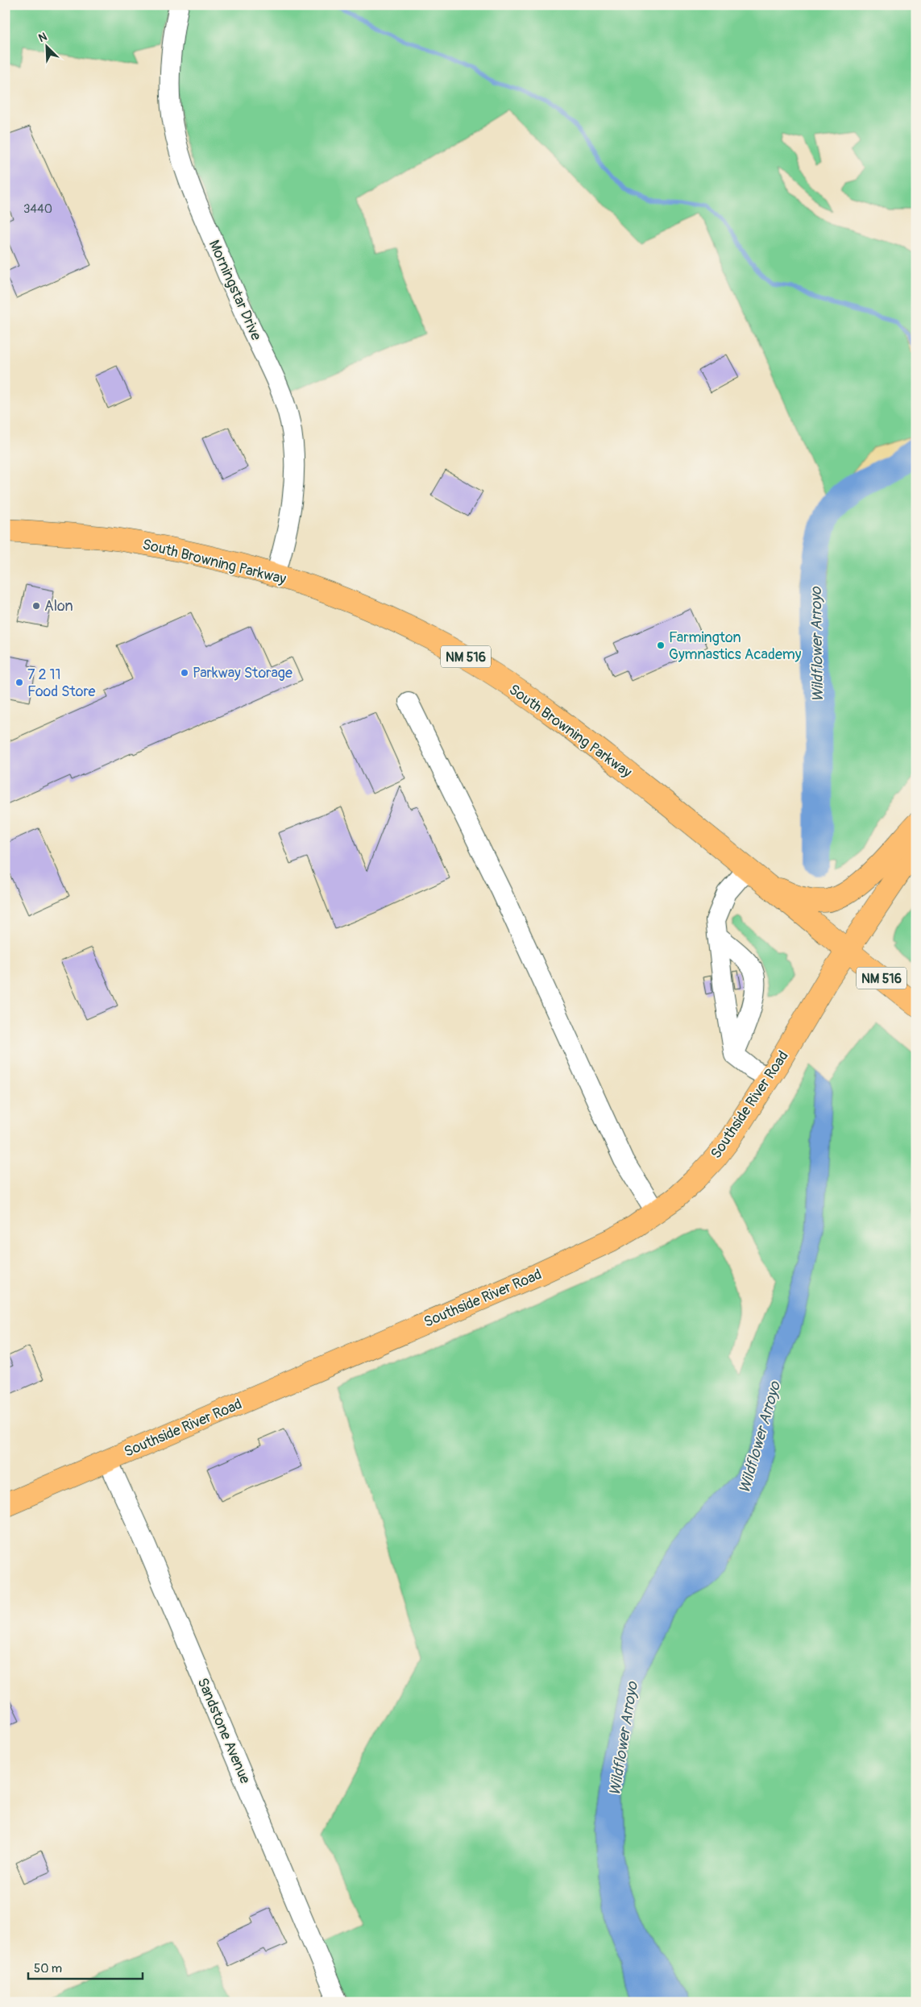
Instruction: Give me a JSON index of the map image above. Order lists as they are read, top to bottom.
{
  "streets": {
    "main road": ["South Browning Parkway", "NM 516", "Southside River Road"],
    "street": ["Morningstar Drive", "Sandstone Avenue"]
  },
  "crossings": [
    ["Morningstar Drive", "South Browning Parkway"],
    ["South Browning Parkway", "Southside River Road"],
    ["Southside River Road", "Sandstone Avenue"]
  ],
  "water": ["Wildflower Arroyo"],
  "places": [
    "Alon",
    "Farmington Gymnastics Academy",
    "Parkway Storage",
    "7 2 11 Food Store"
  ],
  "house_numbers": ["3440"],
  "scale_bar": "50 m",
  "north": "top left"
}
